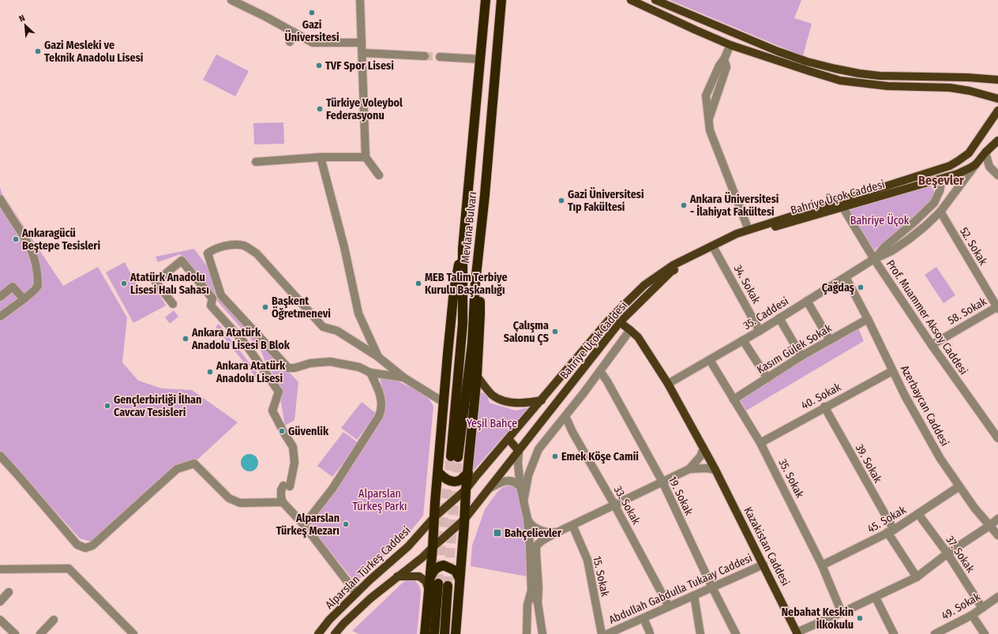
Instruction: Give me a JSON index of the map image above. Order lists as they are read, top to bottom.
{
  "streets": {
    "highway": ["Mevlana Bulvarı"],
    "main road": ["Bahriye Üçok Caddesi", "Kazakistan Caddesi", "Alparslan Türkeş Caddesi"],
    "street": [
      "52. Sokak",
      "34. Sokak",
      "58. Sokak",
      "35. Caddesi",
      "Prof. Muammer Aksoy Caddesi",
      "Kasım Gülek Sokak",
      "40. Sokak",
      "Azerbaycan Caddesi",
      "39. Sokak",
      "35. Sokak",
      "19. Sokak",
      "33. Sokak",
      "45. Sokak",
      "37. Sokak",
      "15. Sokak",
      "Abdullah Gabdulla Tukaay Caddesi",
      "49. Sokak"
    ]
  },
  "crossings": [
    ["Bahriye Üçok Caddesi", "34. Sokak"],
    ["Bahriye Üçok Caddesi", "Prof. Muammer Aksoy Caddesi"],
    ["Bahriye Üçok Caddesi", "Kazakistan Caddesi"],
    ["Bahriye Üçok Caddesi", "Alparslan Türkeş Caddesi"],
    ["52. Sokak", "58. Sokak"],
    ["34. Sokak", "35. Caddesi"],
    ["58. Sokak", "Prof. Muammer Aksoy Caddesi"],
    ["35. Caddesi", "Prof. Muammer Aksoy Caddesi"],
    ["35. Caddesi", "Azerbaycan Caddesi"],
    ["35. Caddesi", "35. Sokak"],
    ["35. Caddesi", "Kazakistan Caddesi"],
    ["Kasım Gülek Sokak", "Azerbaycan Caddesi"],
    ["Kasım Gülek Sokak", "35. Sokak"],
    ["40. Sokak", "Azerbaycan Caddesi"],
    ["40. Sokak", "39. Sokak"],
    ["40. Sokak", "35. Sokak"],
    ["Azerbaycan Caddesi", "45. Sokak"],
    ["39. Sokak", "45. Sokak"],
    ["35. Sokak", "45. Sokak"],
    ["19. Sokak", "Abdullah Gabdulla Tukaay Caddesi"],
    ["33. Sokak", "Abdullah Gabdulla Tukaay Caddesi"],
    ["45. Sokak", "37. Sokak"],
    ["Kazakistan Caddesi", "Abdullah Gabdulla Tukaay Caddesi"],
    ["37. Sokak", "49. Sokak"]
  ],
  "districts": ["Beşevler"],
  "parks": ["Bahriye Üçok", "Yeşil Bahçe", "Alparslan Türkeş Parkı"],
  "places": {
    "other": [
      "Gazi Üniversitesi",
      "Gazi Mesleki ve Teknik Anadolu Lisesi",
      "TVF Spor Lisesi",
      "Türkiye Voleybol Federasyonu",
      "Gazi Üniversitesi Tıp Fakültesi",
      "Ankara Üniversitesi - İlahiyat Fakültesi",
      "Ankaragücü Beştepe Tesisleri",
      "Atatürk Anadolu Lisesi Halı Sahası",
      "MEB Talim Terbiye Kurulu Başkanlığı",
      "Çağdaş",
      "Başkent Öğretmenevi",
      "Çalışma Salonu ÇS",
      "Ankara Atatürk Anadolu Lisesi B Blok",
      "Ankara Atatürk Anadolu Lisesi",
      "Gençlerbirliği İlhan Cavcav Tesisleri",
      "Güvenlik",
      "Emek Köşe Camii",
      "Alparslan Türkeş Mezarı",
      "Nebahat Keskin İlkokulu"
    ],
    "transit": ["Bahçelievler"]
  },
  "north": "top left"
}
